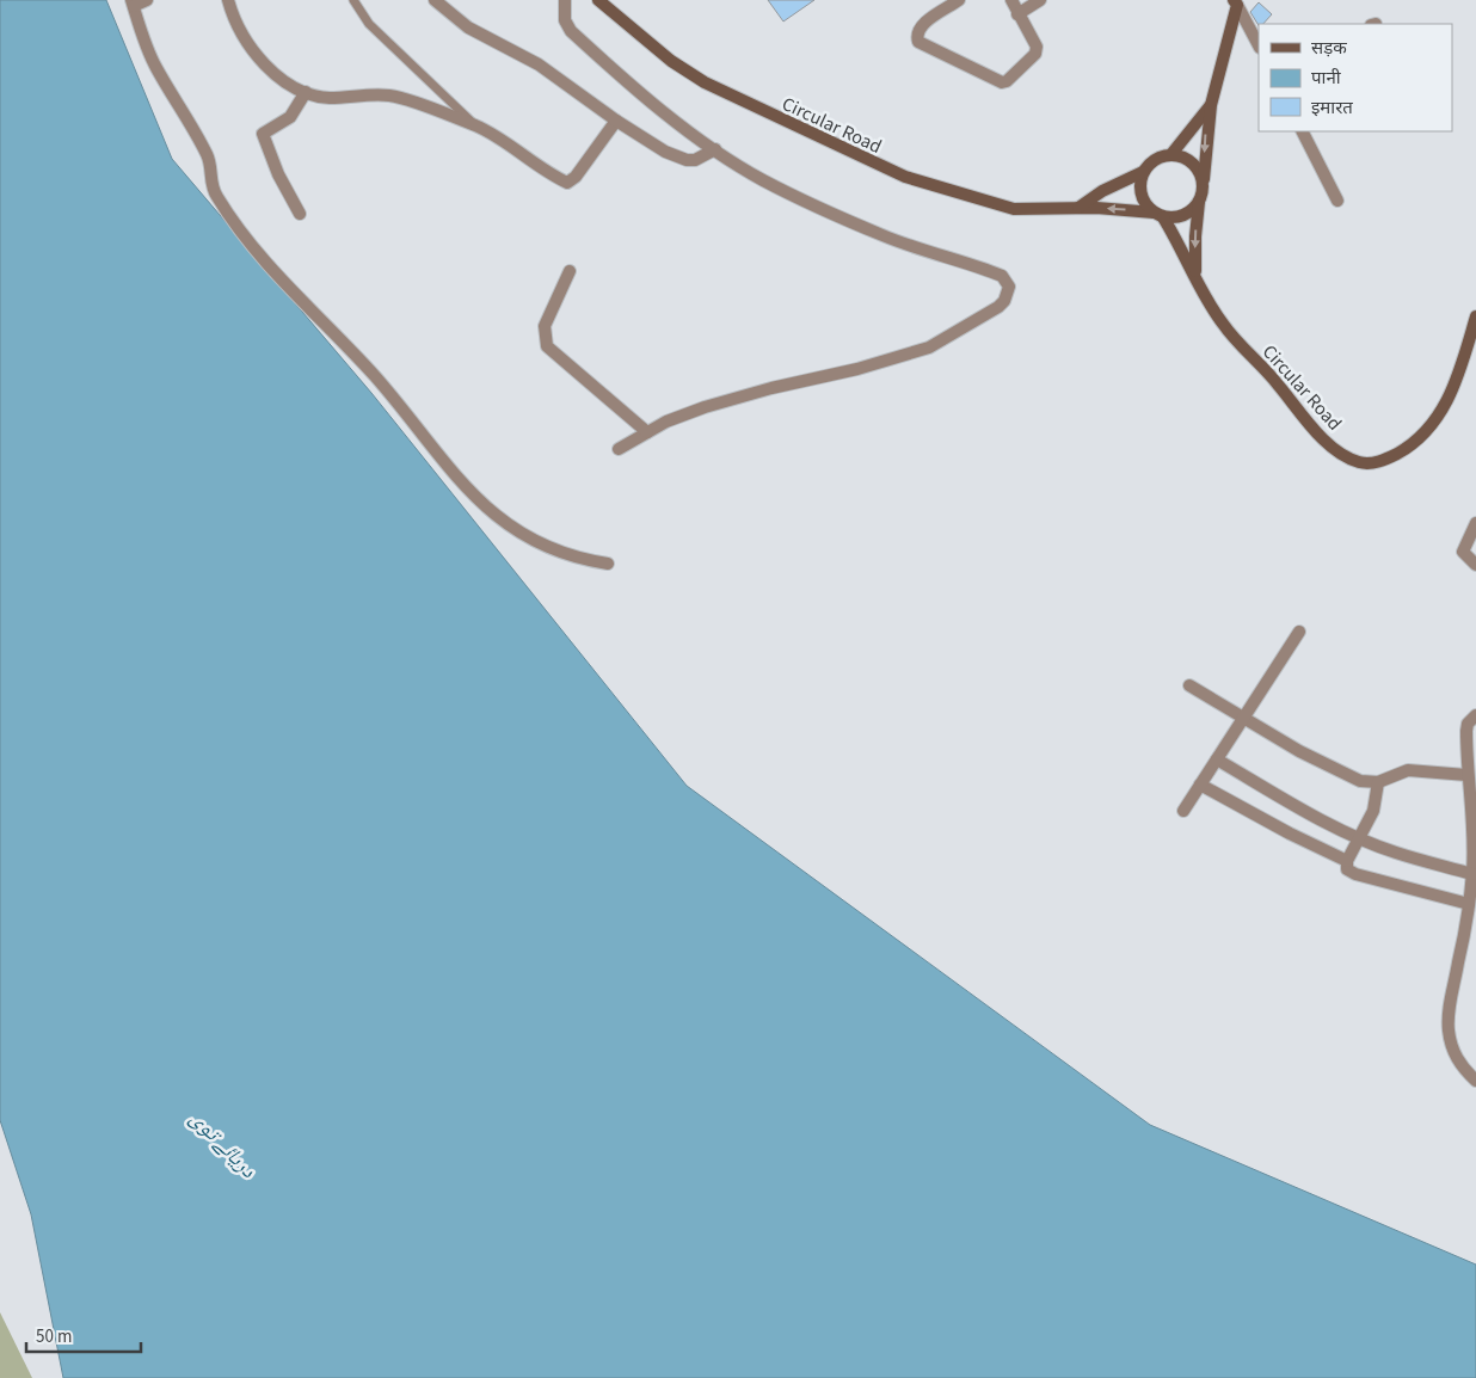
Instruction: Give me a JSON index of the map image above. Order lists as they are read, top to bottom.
{
  "streets": {
    "main road": ["Circular Road"]
  },
  "water": ["دریائے توی"],
  "legend": ["सड़क", "पानी", "इमारत"],
  "scale_bar": "50 m"
}
